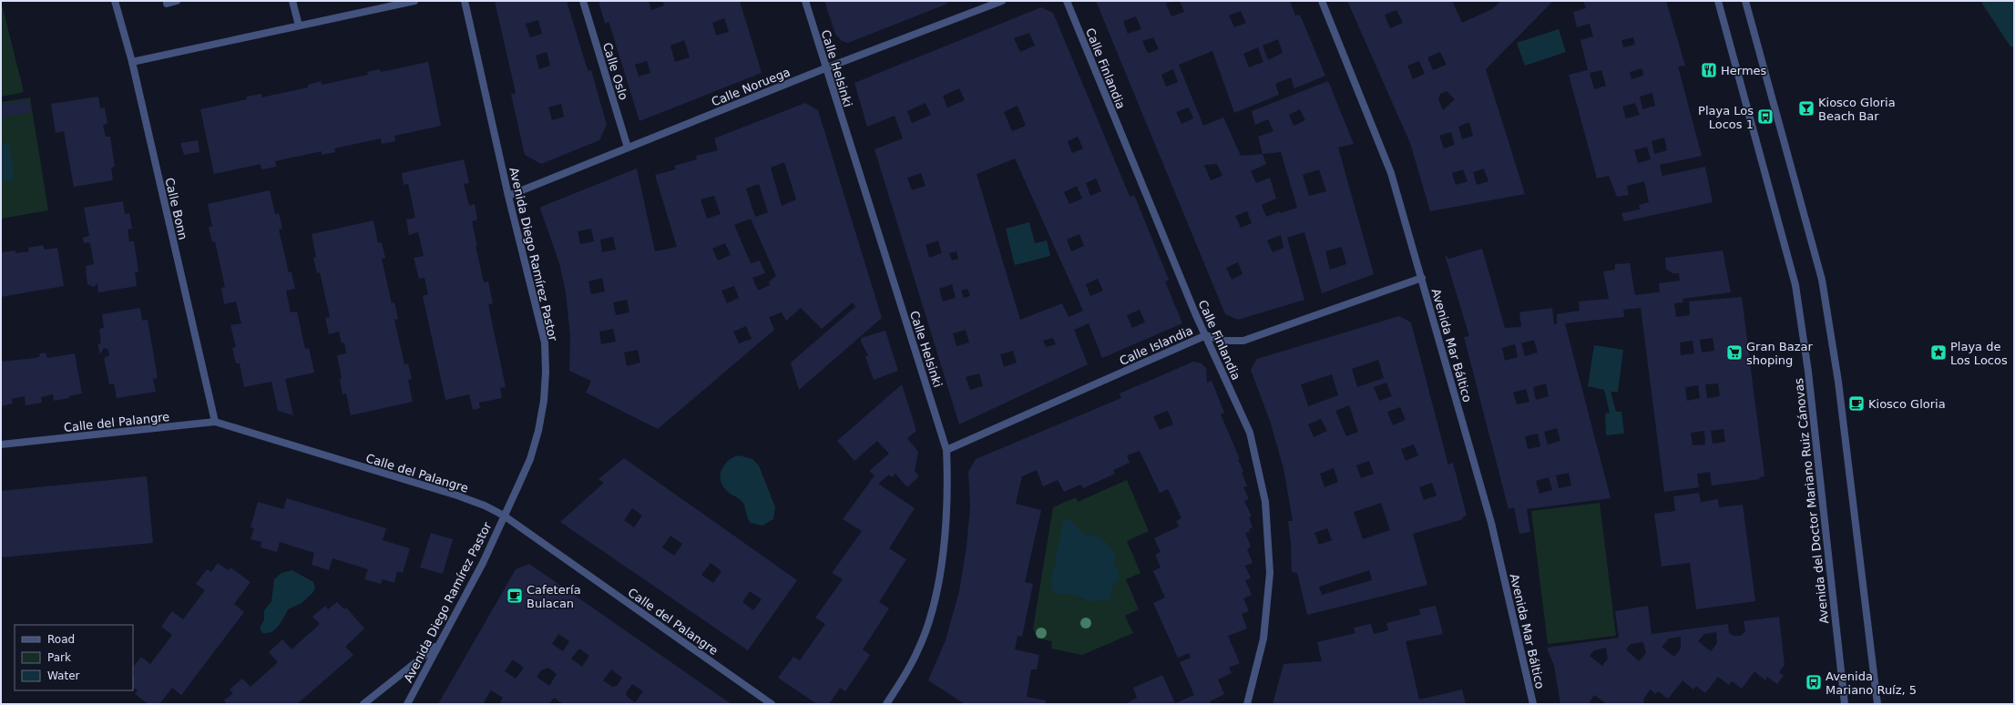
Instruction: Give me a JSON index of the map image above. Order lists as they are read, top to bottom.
{
  "streets": {
    "street": [
      "Calle Helsinki",
      "Calle Finlandia",
      "Calle Oslo",
      "Calle Noruega",
      "Calle Bonn",
      "Avenida Diego Ramírez Pastor",
      "Calle Islandia",
      "Avenida Mar Báltico",
      "Calle del Palangre",
      "Avenida del Doctor Mariano Ruiz Cánovas"
    ]
  },
  "crossings": [
    ["Calle Helsinki", "Calle Noruega"],
    ["Calle Helsinki", "Calle Islandia"],
    ["Calle Finlandia", "Calle Islandia"],
    ["Calle Oslo", "Calle Noruega"],
    ["Calle Noruega", "Avenida Diego Ramírez Pastor"],
    ["Calle Bonn", "Calle del Palangre"],
    ["Avenida Diego Ramírez Pastor", "Calle del Palangre"],
    ["Calle Islandia", "Avenida Mar Báltico"]
  ],
  "places": {
    "restaurant": ["Hermes"],
    "bar": ["Kiosco Gloria Beach Bar"],
    "bus stop": ["Playa Los Locos 1", "Avenida Mariano Ruíz, 5"],
    "supermarket": ["Gran Bazar shoping"],
    "place": ["Playa de Los Locos"],
    "cafe": ["Kiosco Gloria", "Cafetería Bulacan"]
  },
  "legend": ["Road", "Park", "Water"]
}
